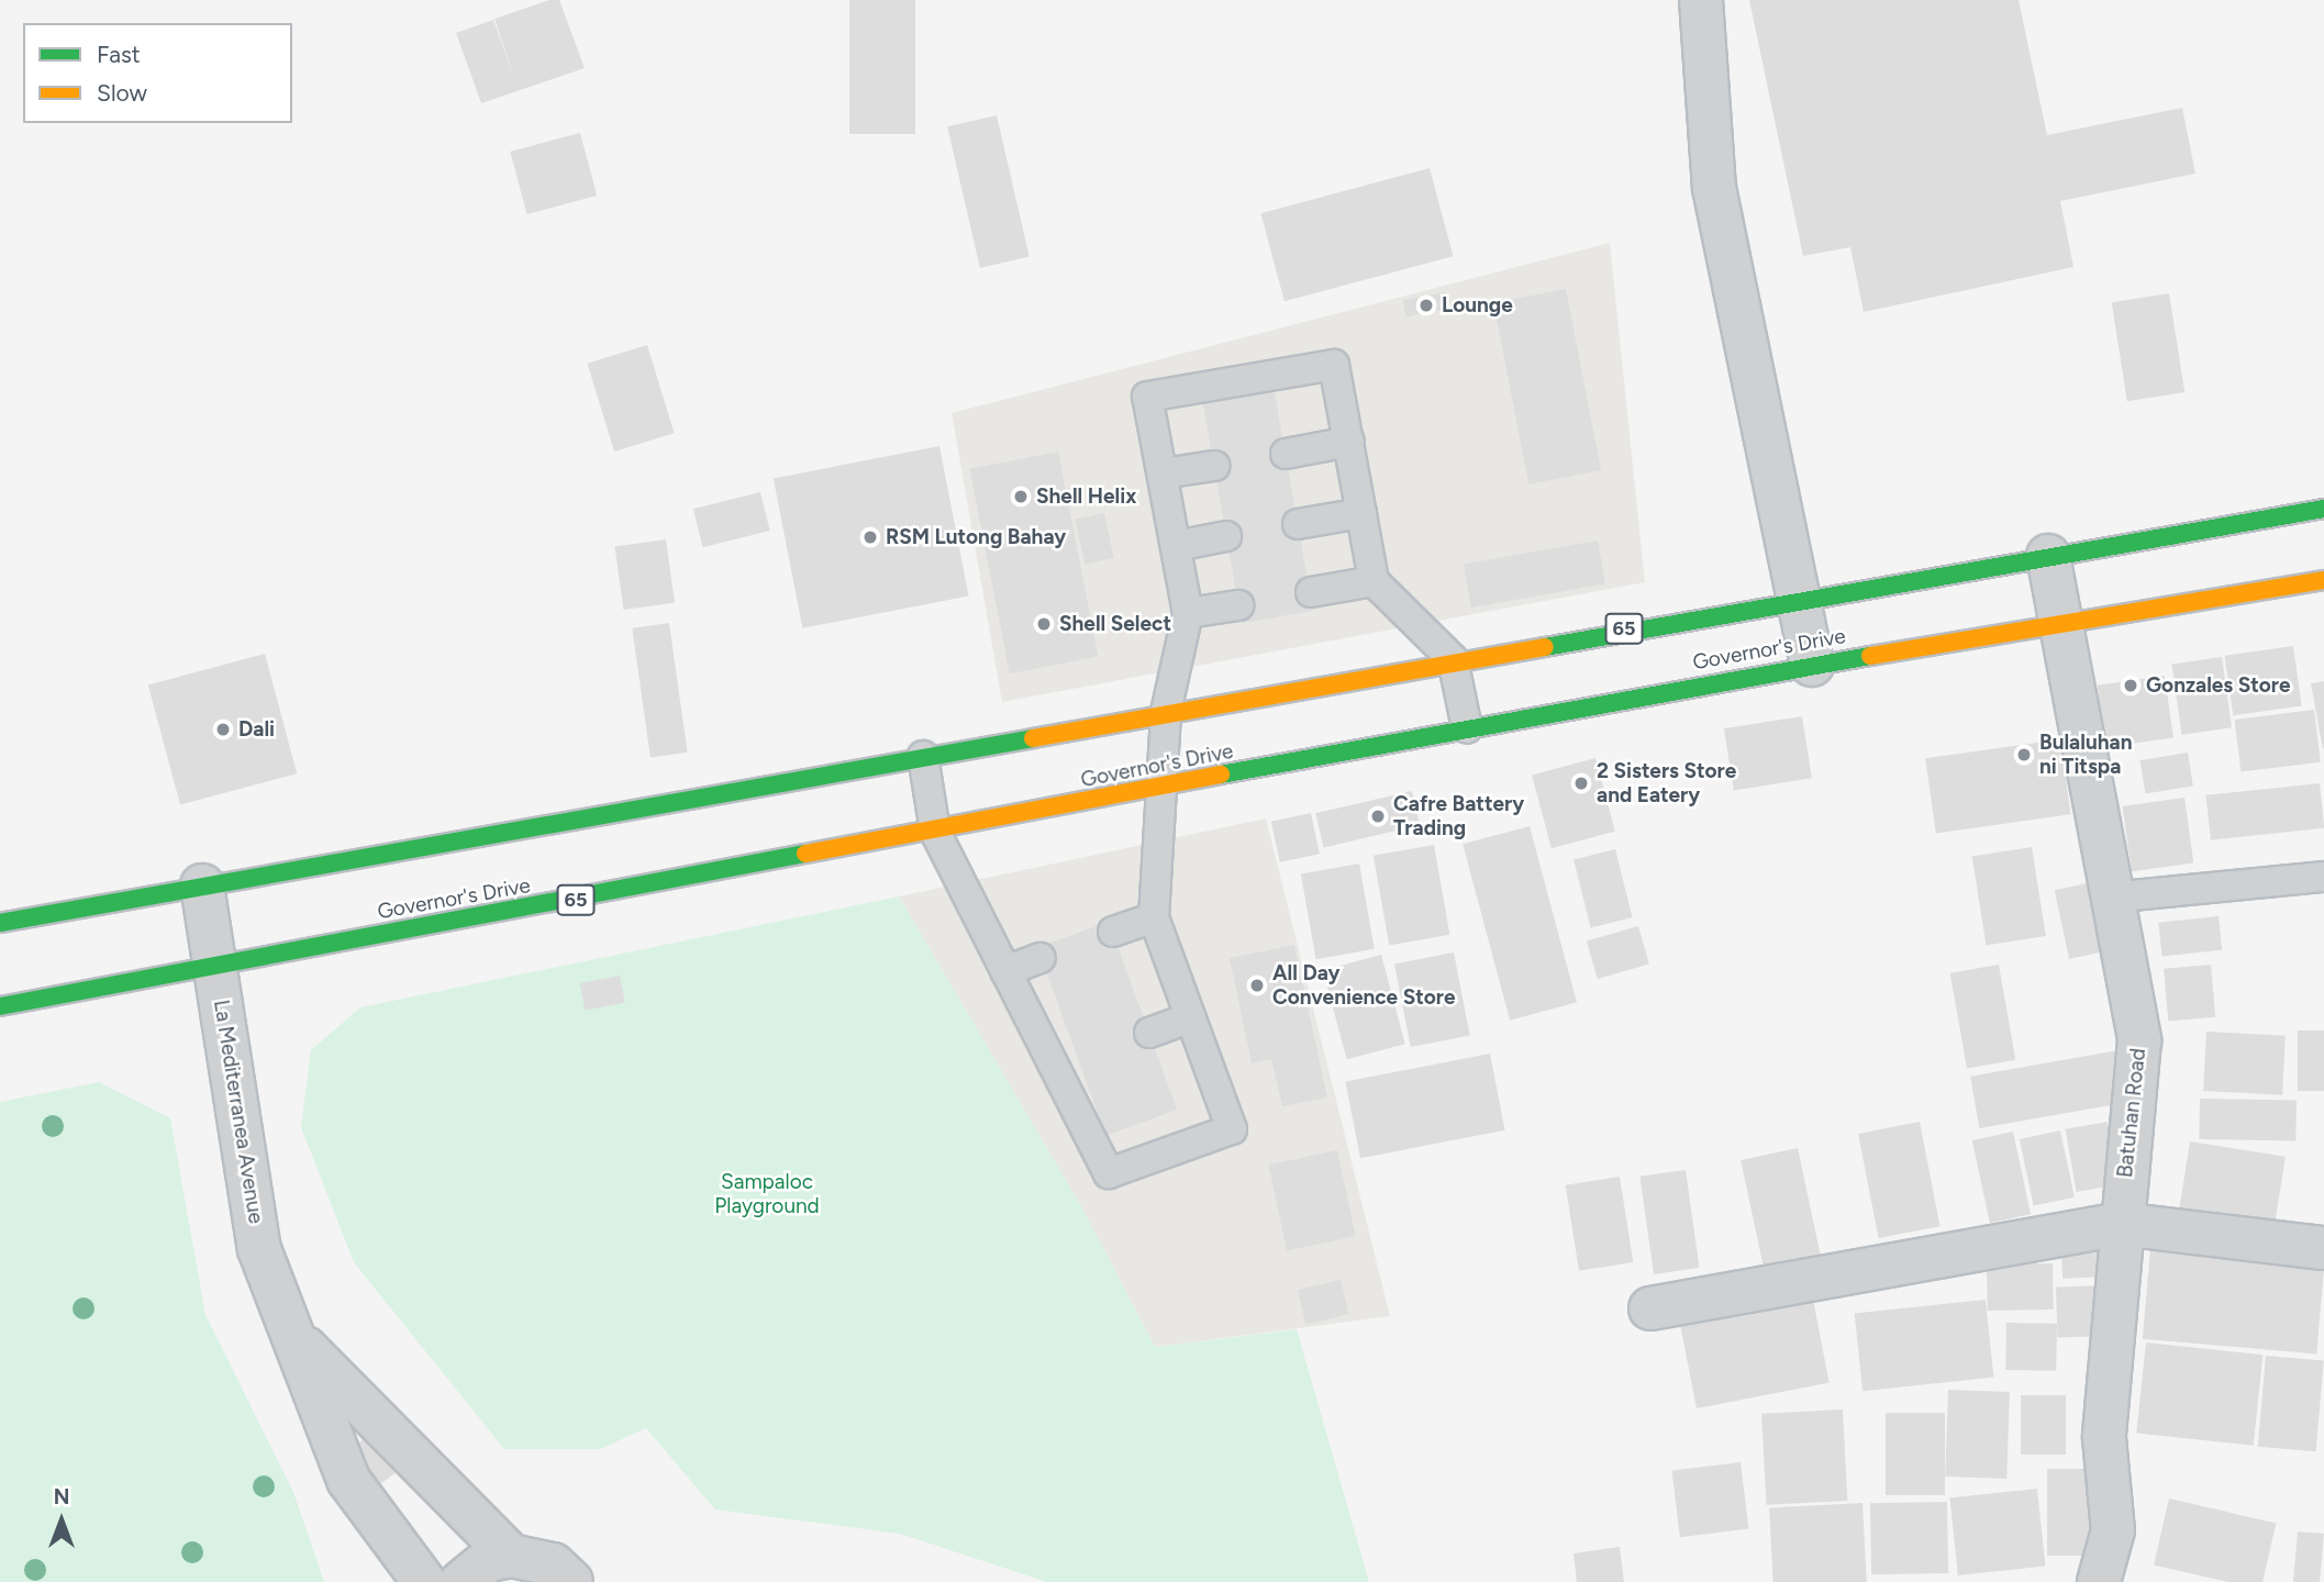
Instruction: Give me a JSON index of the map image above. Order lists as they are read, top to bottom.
{
  "streets": {
    "highway": ["65", "Governor's Drive"],
    "street": ["La Mediterranea Avenue", "Batuhan Road"]
  },
  "crossings": [
    ["65", "La Mediterranea Avenue"],
    ["65", "Batuhan Road"],
    ["Governor's Drive", "La Mediterranea Avenue"],
    ["Governor's Drive", "Batuhan Road"]
  ],
  "parks": ["Sampaloc Playground"],
  "places": [
    "Lounge",
    "Shell Helix",
    "RSM Lutong Bahay",
    "Shell Select",
    "Gonzales Store",
    "Dali",
    "Bulaluhan ni Titspa",
    "2 Sisters Store and Eatery",
    "Cafre Battery Trading",
    "All Day Convenience Store"
  ],
  "legend": ["Fast", "Slow"],
  "north": "top"
}
